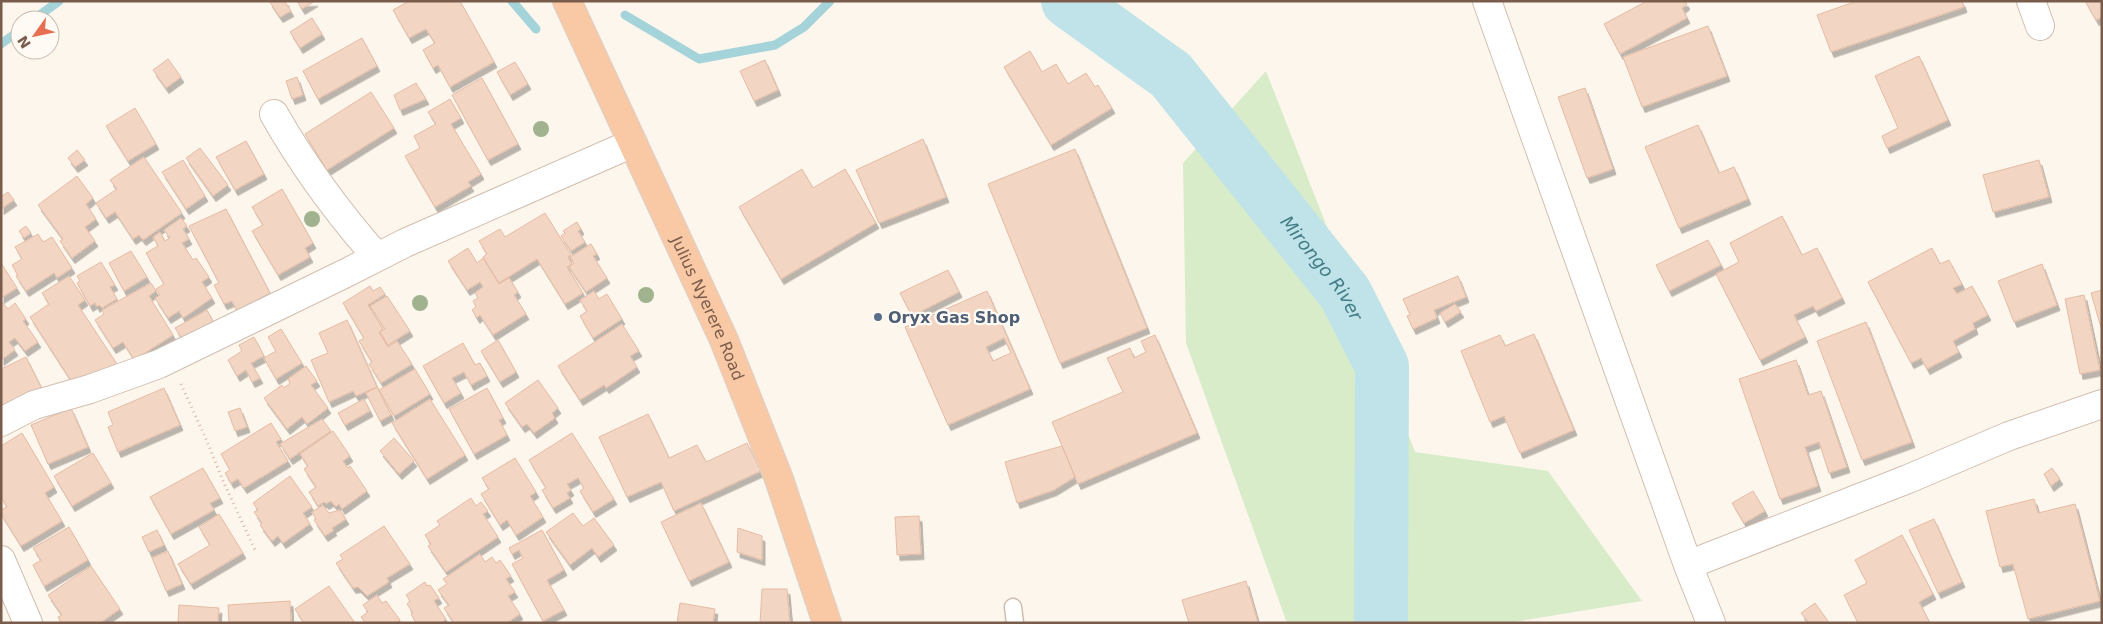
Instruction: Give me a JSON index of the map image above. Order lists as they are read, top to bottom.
{
  "streets": {
    "highway": ["Julius Nyerere Road"]
  },
  "water": ["Mirongo River"],
  "places": ["Oryx Gas Shop"],
  "north": "bottom left"
}
